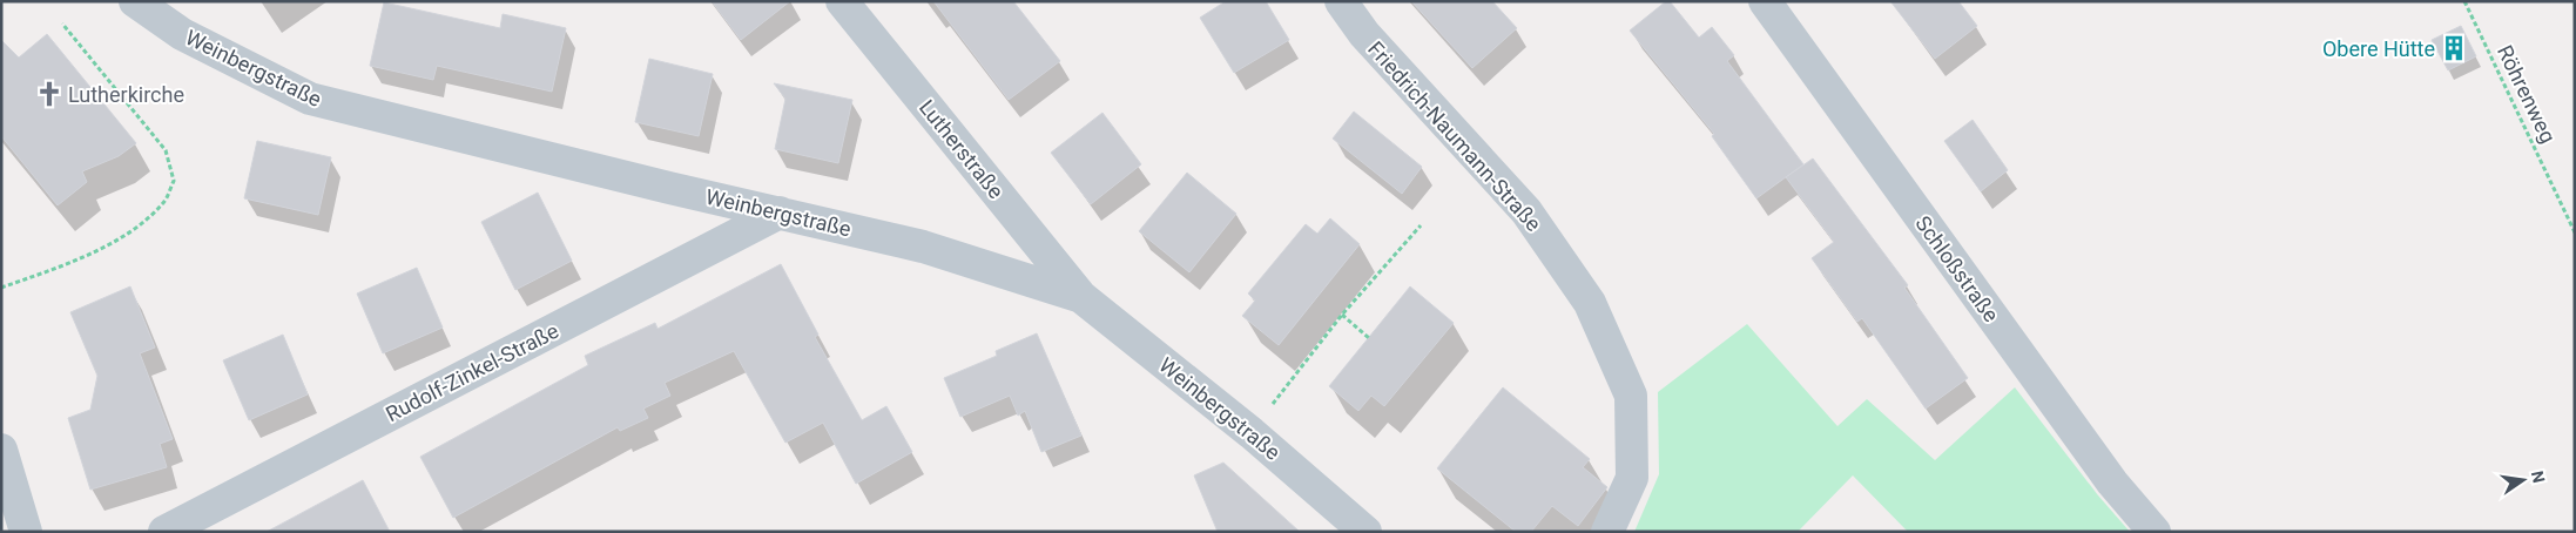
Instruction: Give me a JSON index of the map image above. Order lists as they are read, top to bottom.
{
  "streets": {
    "street": [
      "Weinbergstraße",
      "Friedrich-Naumann-Straße",
      "Lutherstraße",
      "Schloßstraße",
      "Rudolf-Zinkel-Straße"
    ],
    "path": ["Röhrenweg"]
  },
  "crossings": [
    ["Weinbergstraße", "Lutherstraße"],
    ["Weinbergstraße", "Rudolf-Zinkel-Straße"]
  ],
  "places": {
    "building": ["Obere Hütte"],
    "church": ["Lutherkirche"]
  },
  "north": "right"
}
